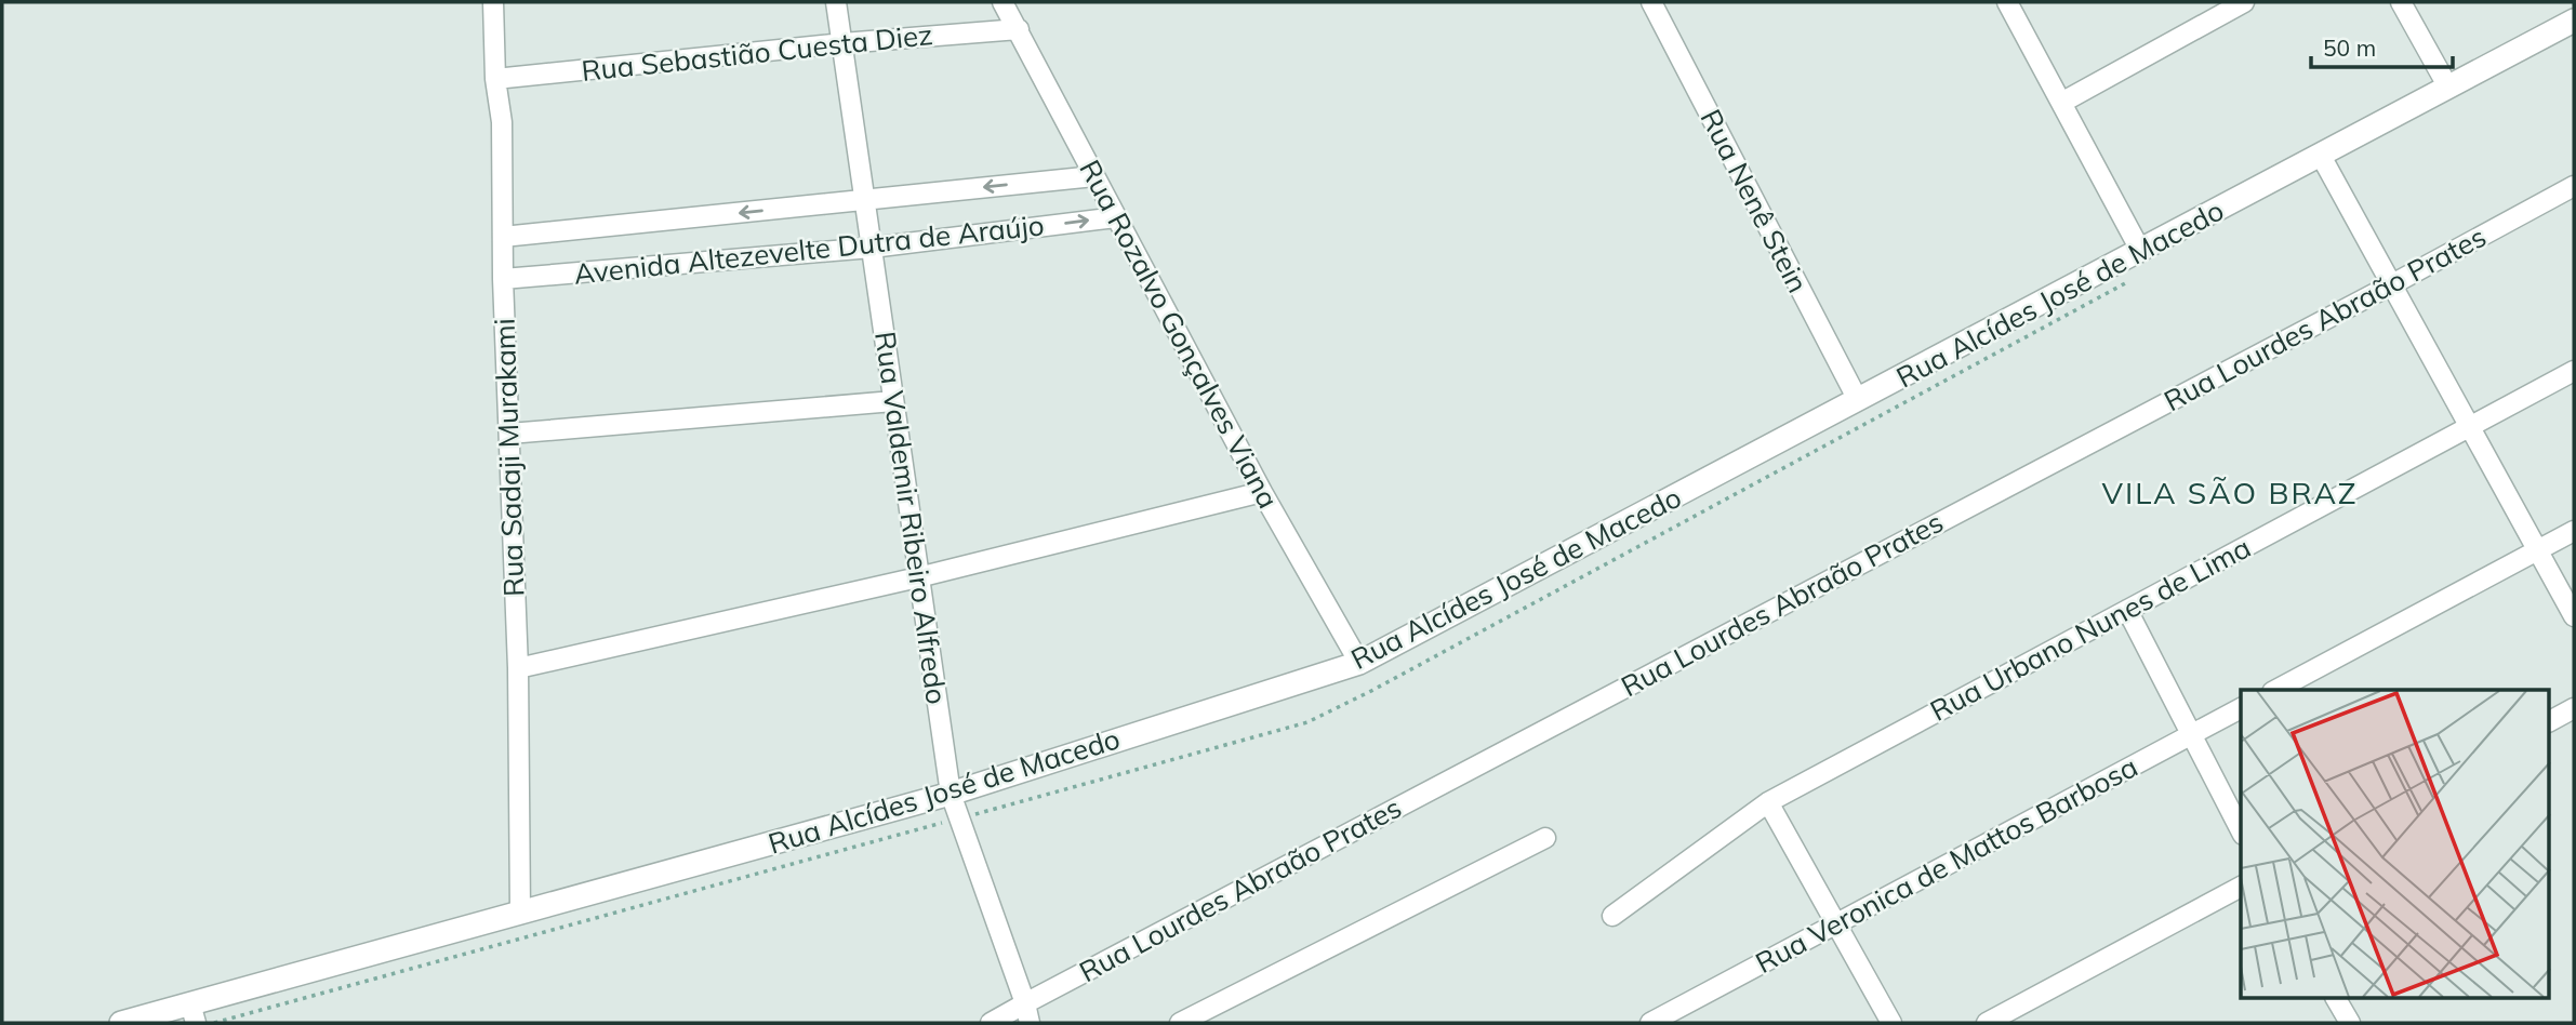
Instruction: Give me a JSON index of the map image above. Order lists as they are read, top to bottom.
{
  "streets": {
    "street": [
      "Rua Sebastião Cuesta Diez",
      "Rua Nenê Stein",
      "Avenida Altezevelte Dutra de Araújo",
      "Rua Alcídes José de Macedo",
      "Rua Lourdes Abraão Prates",
      "Rua Rozalvo Gonçalves Viana",
      "Rua Sadaji Murakami",
      "Rua Valdemir Ribeiro Alfredo",
      "Rua Urbano Nunes de Lima",
      "Rua Veronica de Mattos Barbosa"
    ]
  },
  "crossings": [
    ["Rua Sebastião Cuesta Diez", "Rua Rozalvo Gonçalves Viana"],
    ["Rua Sebastião Cuesta Diez", "Rua Sadaji Murakami"],
    ["Rua Sebastião Cuesta Diez", "Rua Valdemir Ribeiro Alfredo"],
    ["Rua Nenê Stein", "Rua Alcídes José de Macedo"],
    ["Avenida Altezevelte Dutra de Araújo", "Rua Rozalvo Gonçalves Viana"],
    ["Avenida Altezevelte Dutra de Araújo", "Rua Sadaji Murakami"],
    ["Avenida Altezevelte Dutra de Araújo", "Rua Valdemir Ribeiro Alfredo"],
    ["Rua Alcídes José de Macedo", "Rua Rozalvo Gonçalves Viana"],
    ["Rua Alcídes José de Macedo", "Rua Sadaji Murakami"],
    ["Rua Alcídes José de Macedo", "Rua Valdemir Ribeiro Alfredo"],
    ["Rua Lourdes Abraão Prates", "Rua Valdemir Ribeiro Alfredo"]
  ],
  "districts": ["VILA SÃO BRAZ"],
  "scale_bar": "50 m"
}
